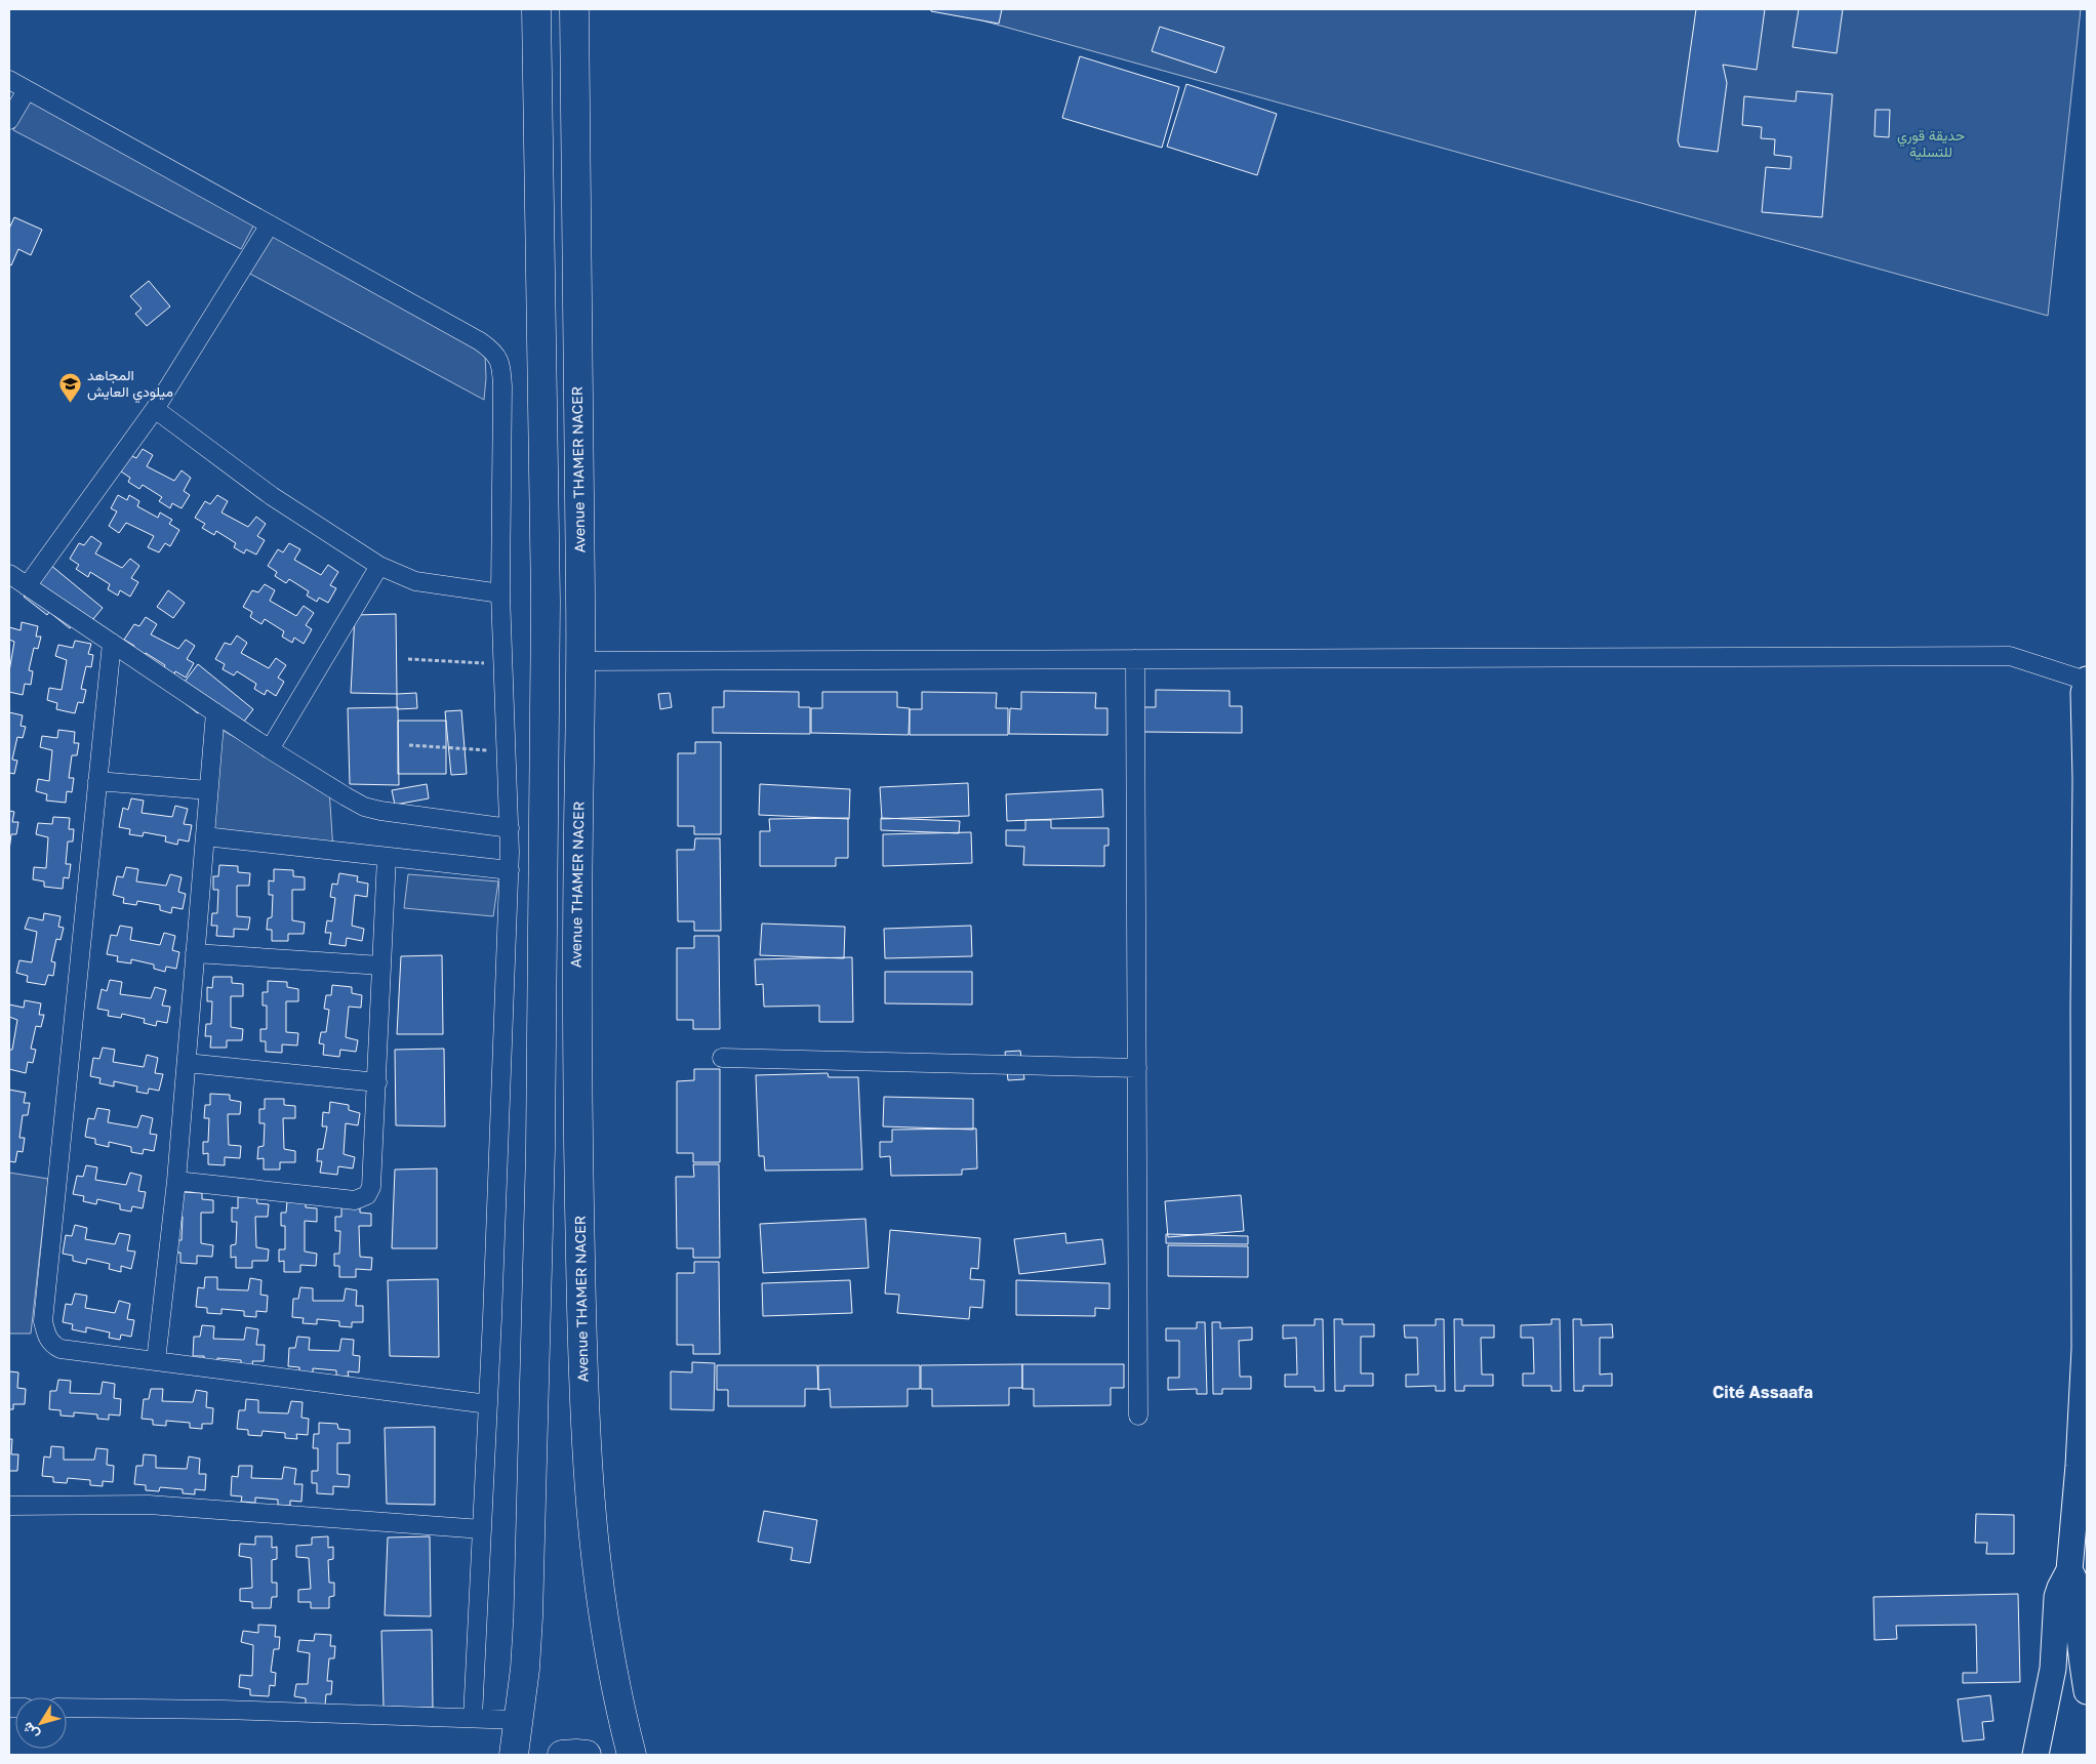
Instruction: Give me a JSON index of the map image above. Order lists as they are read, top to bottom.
{
  "streets": {
    "highway": ["Avenue THAMER NACER"]
  },
  "districts": ["Cité Assaafa"],
  "parks": ["حديقة قوري للتسلية"],
  "places": {
    "school or university": ["المجاهد ميلودي العايش"]
  },
  "north": "bottom left"
}
